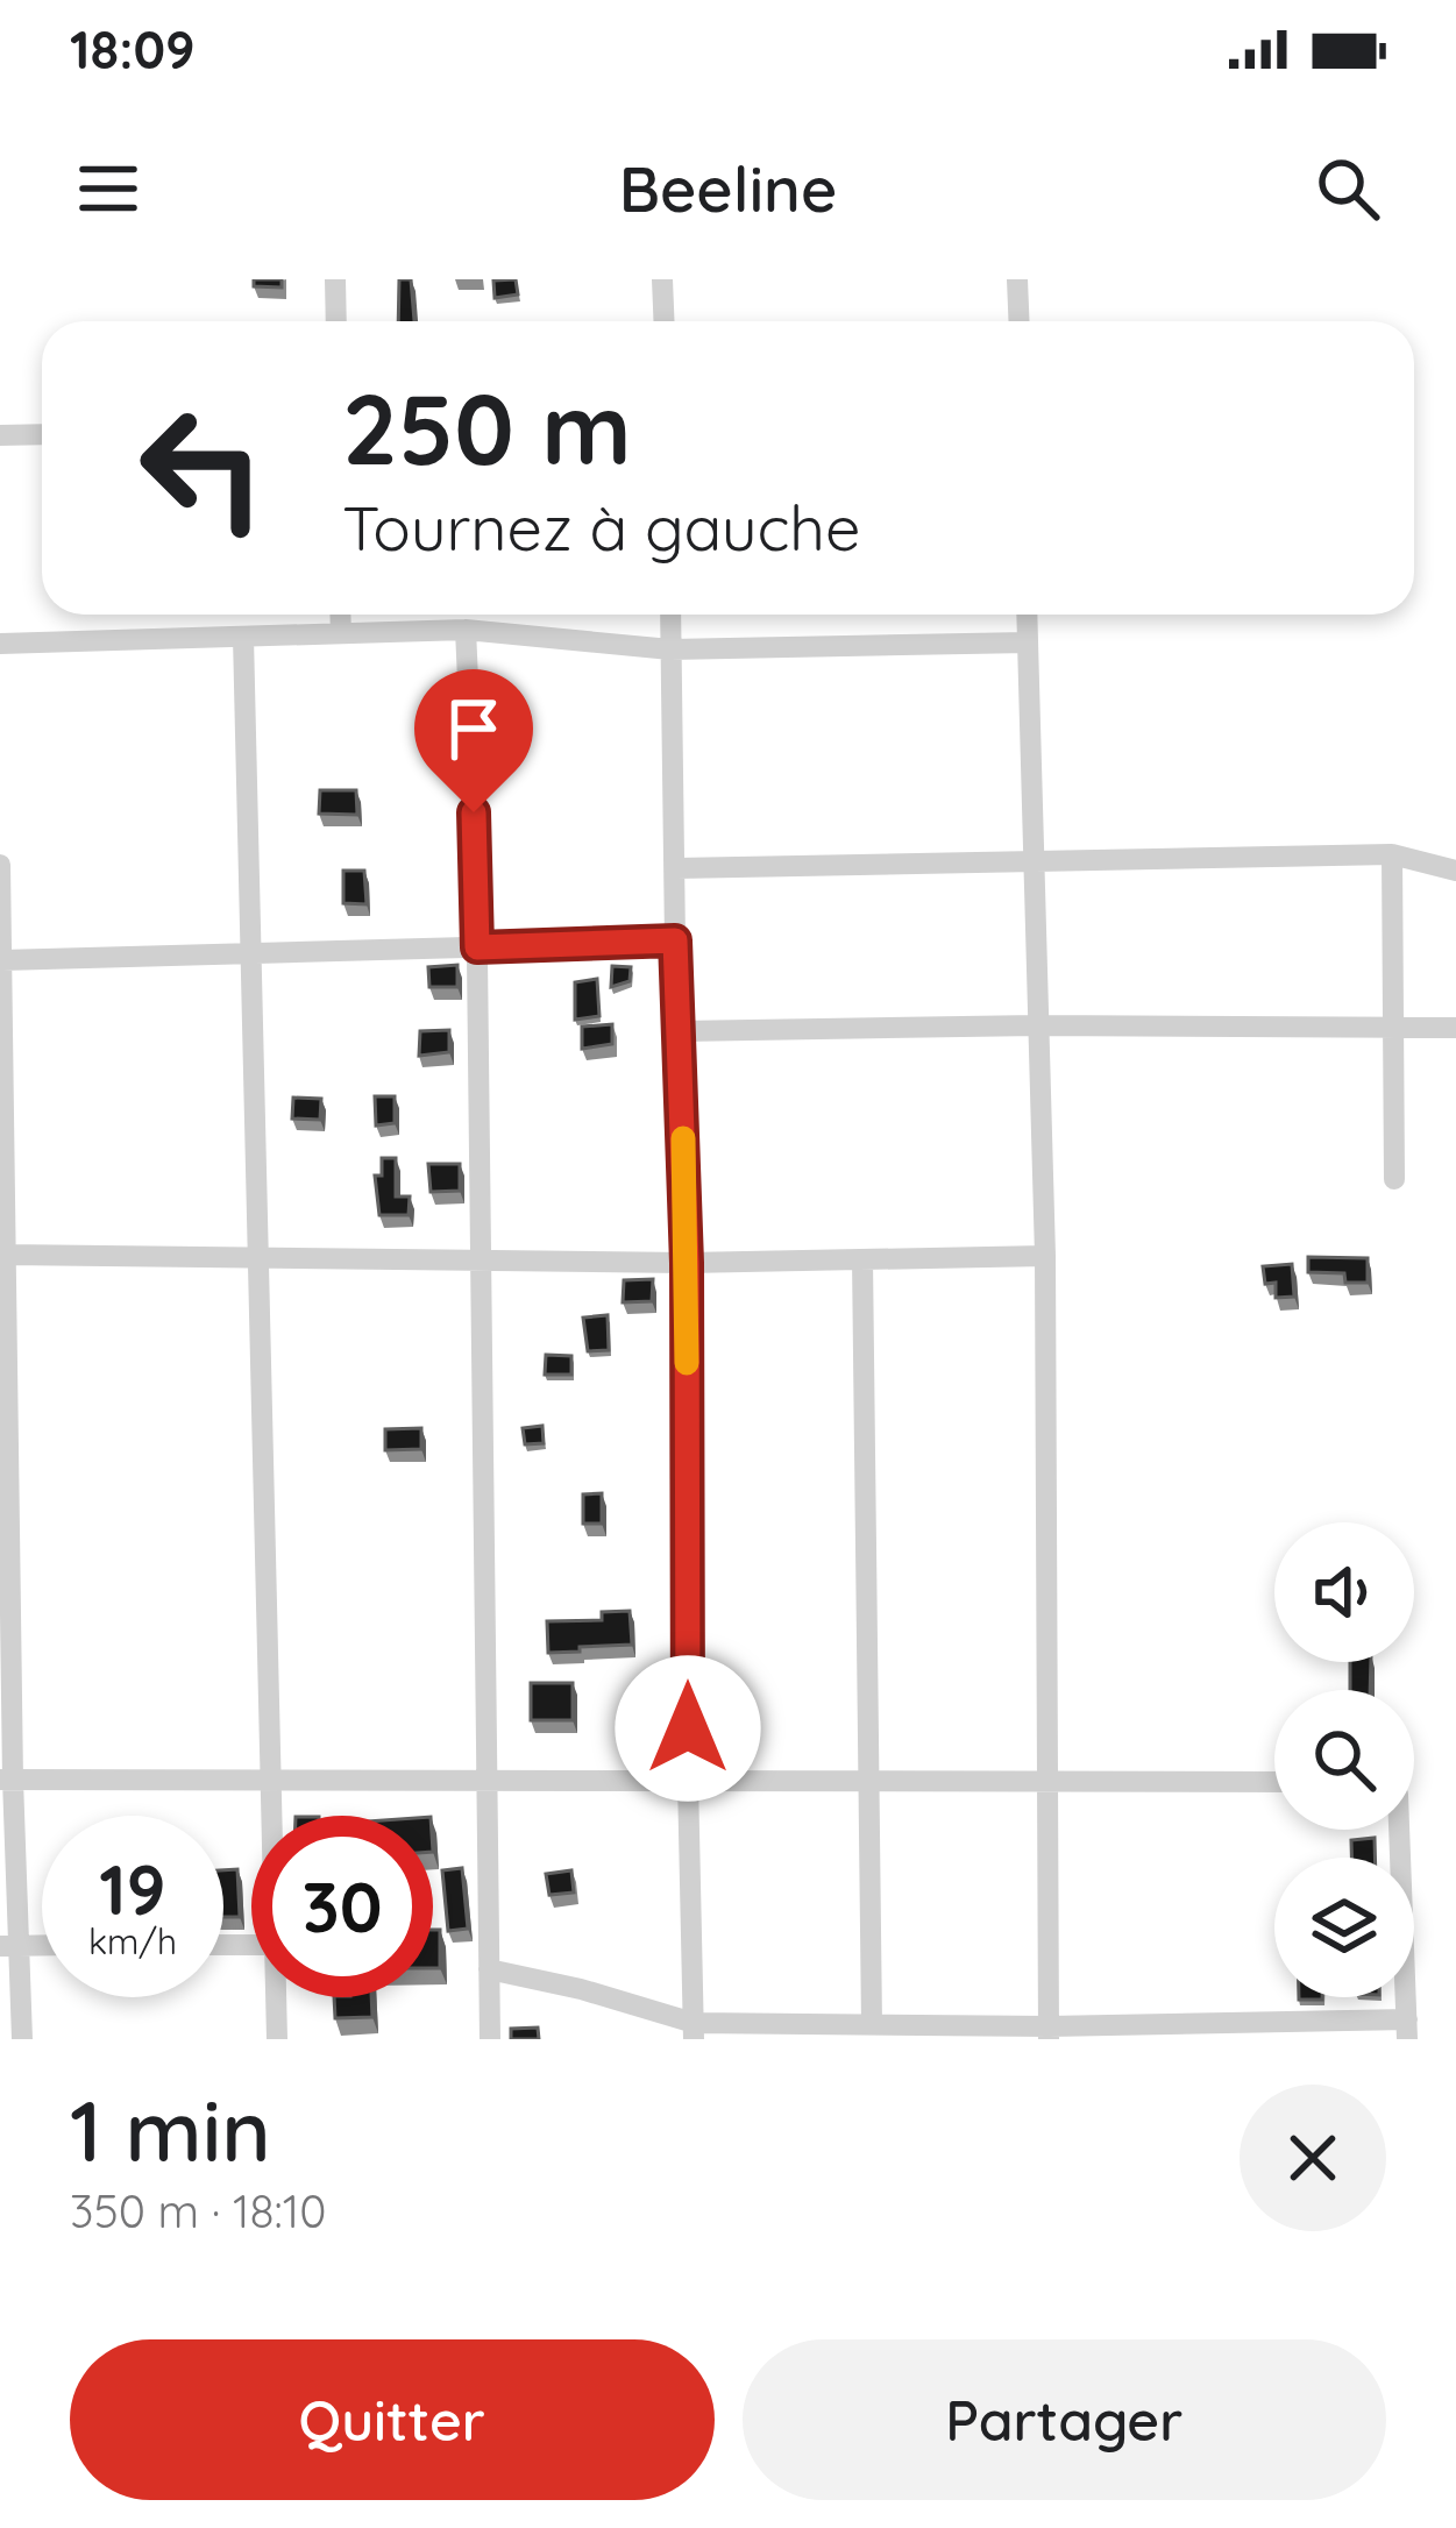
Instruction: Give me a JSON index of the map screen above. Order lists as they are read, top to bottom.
{
  "page": {
    "status": "18:09",
    "header": "Beeline",
    "turn": ["250 m", "Tournez à gauche"],
    "speed": "19 km/h",
    "limit": "30",
    "heading": ["1 min", "350 m · 18:10"],
    "buttons": ["Quitter", "Partager"]
  }
}
